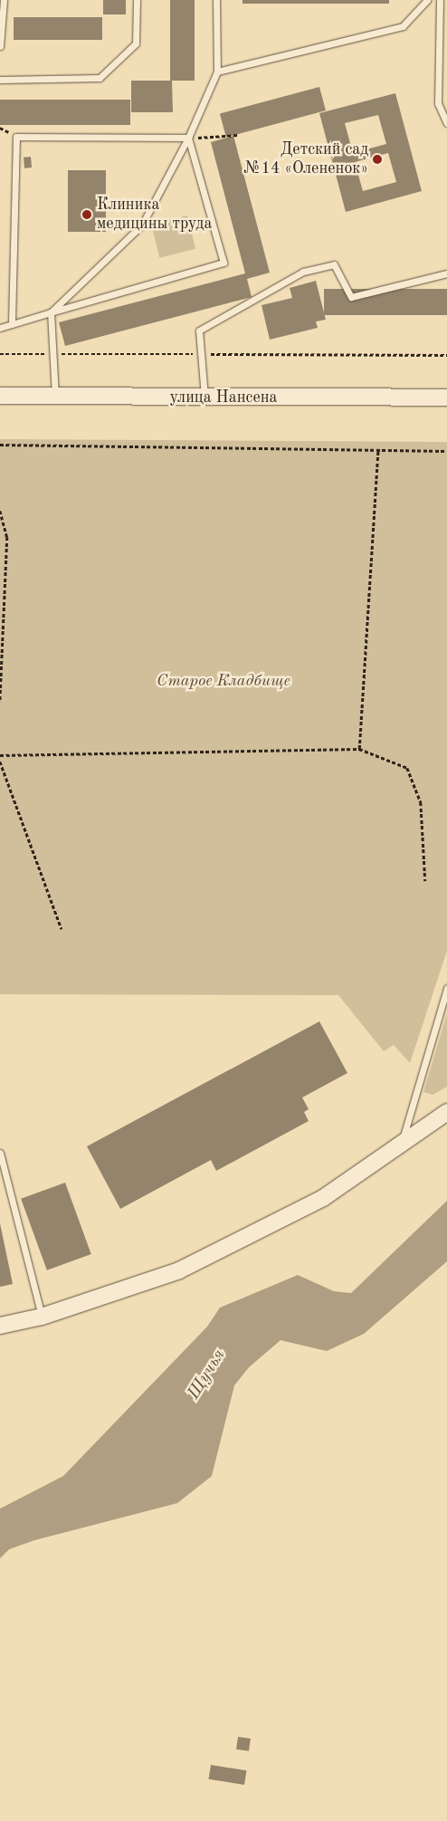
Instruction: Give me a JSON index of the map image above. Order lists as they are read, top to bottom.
{
  "streets": {
    "street": ["улица Нансена"]
  },
  "water": ["Щучья"],
  "parks": ["Старое Кладбище"],
  "places": ["Детский сад №14 «Олененок»", "Клиника медицины труда"]
}
